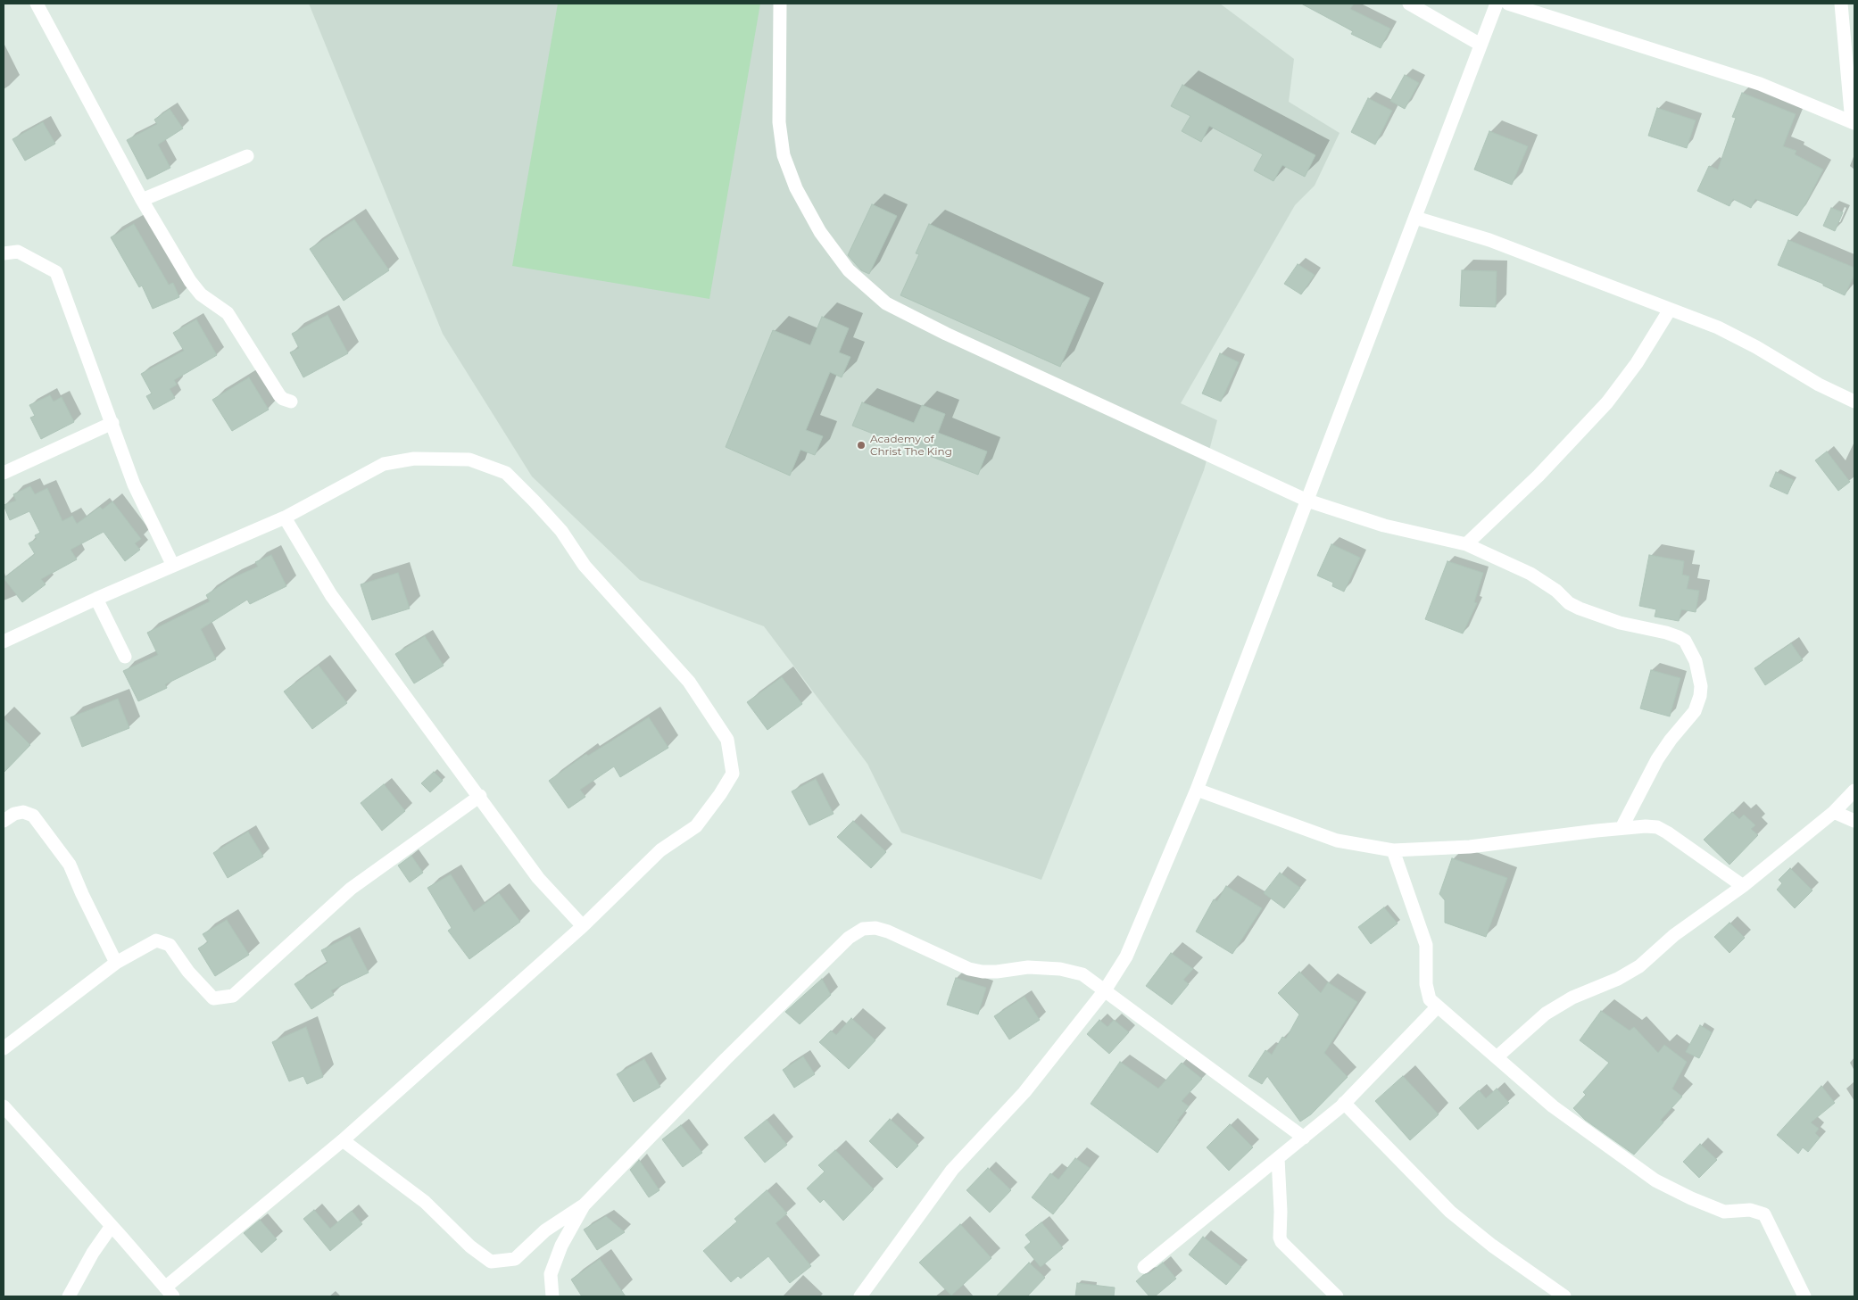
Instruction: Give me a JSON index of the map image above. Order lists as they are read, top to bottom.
{
  "places": ["Academy of Christ The King"]
}
